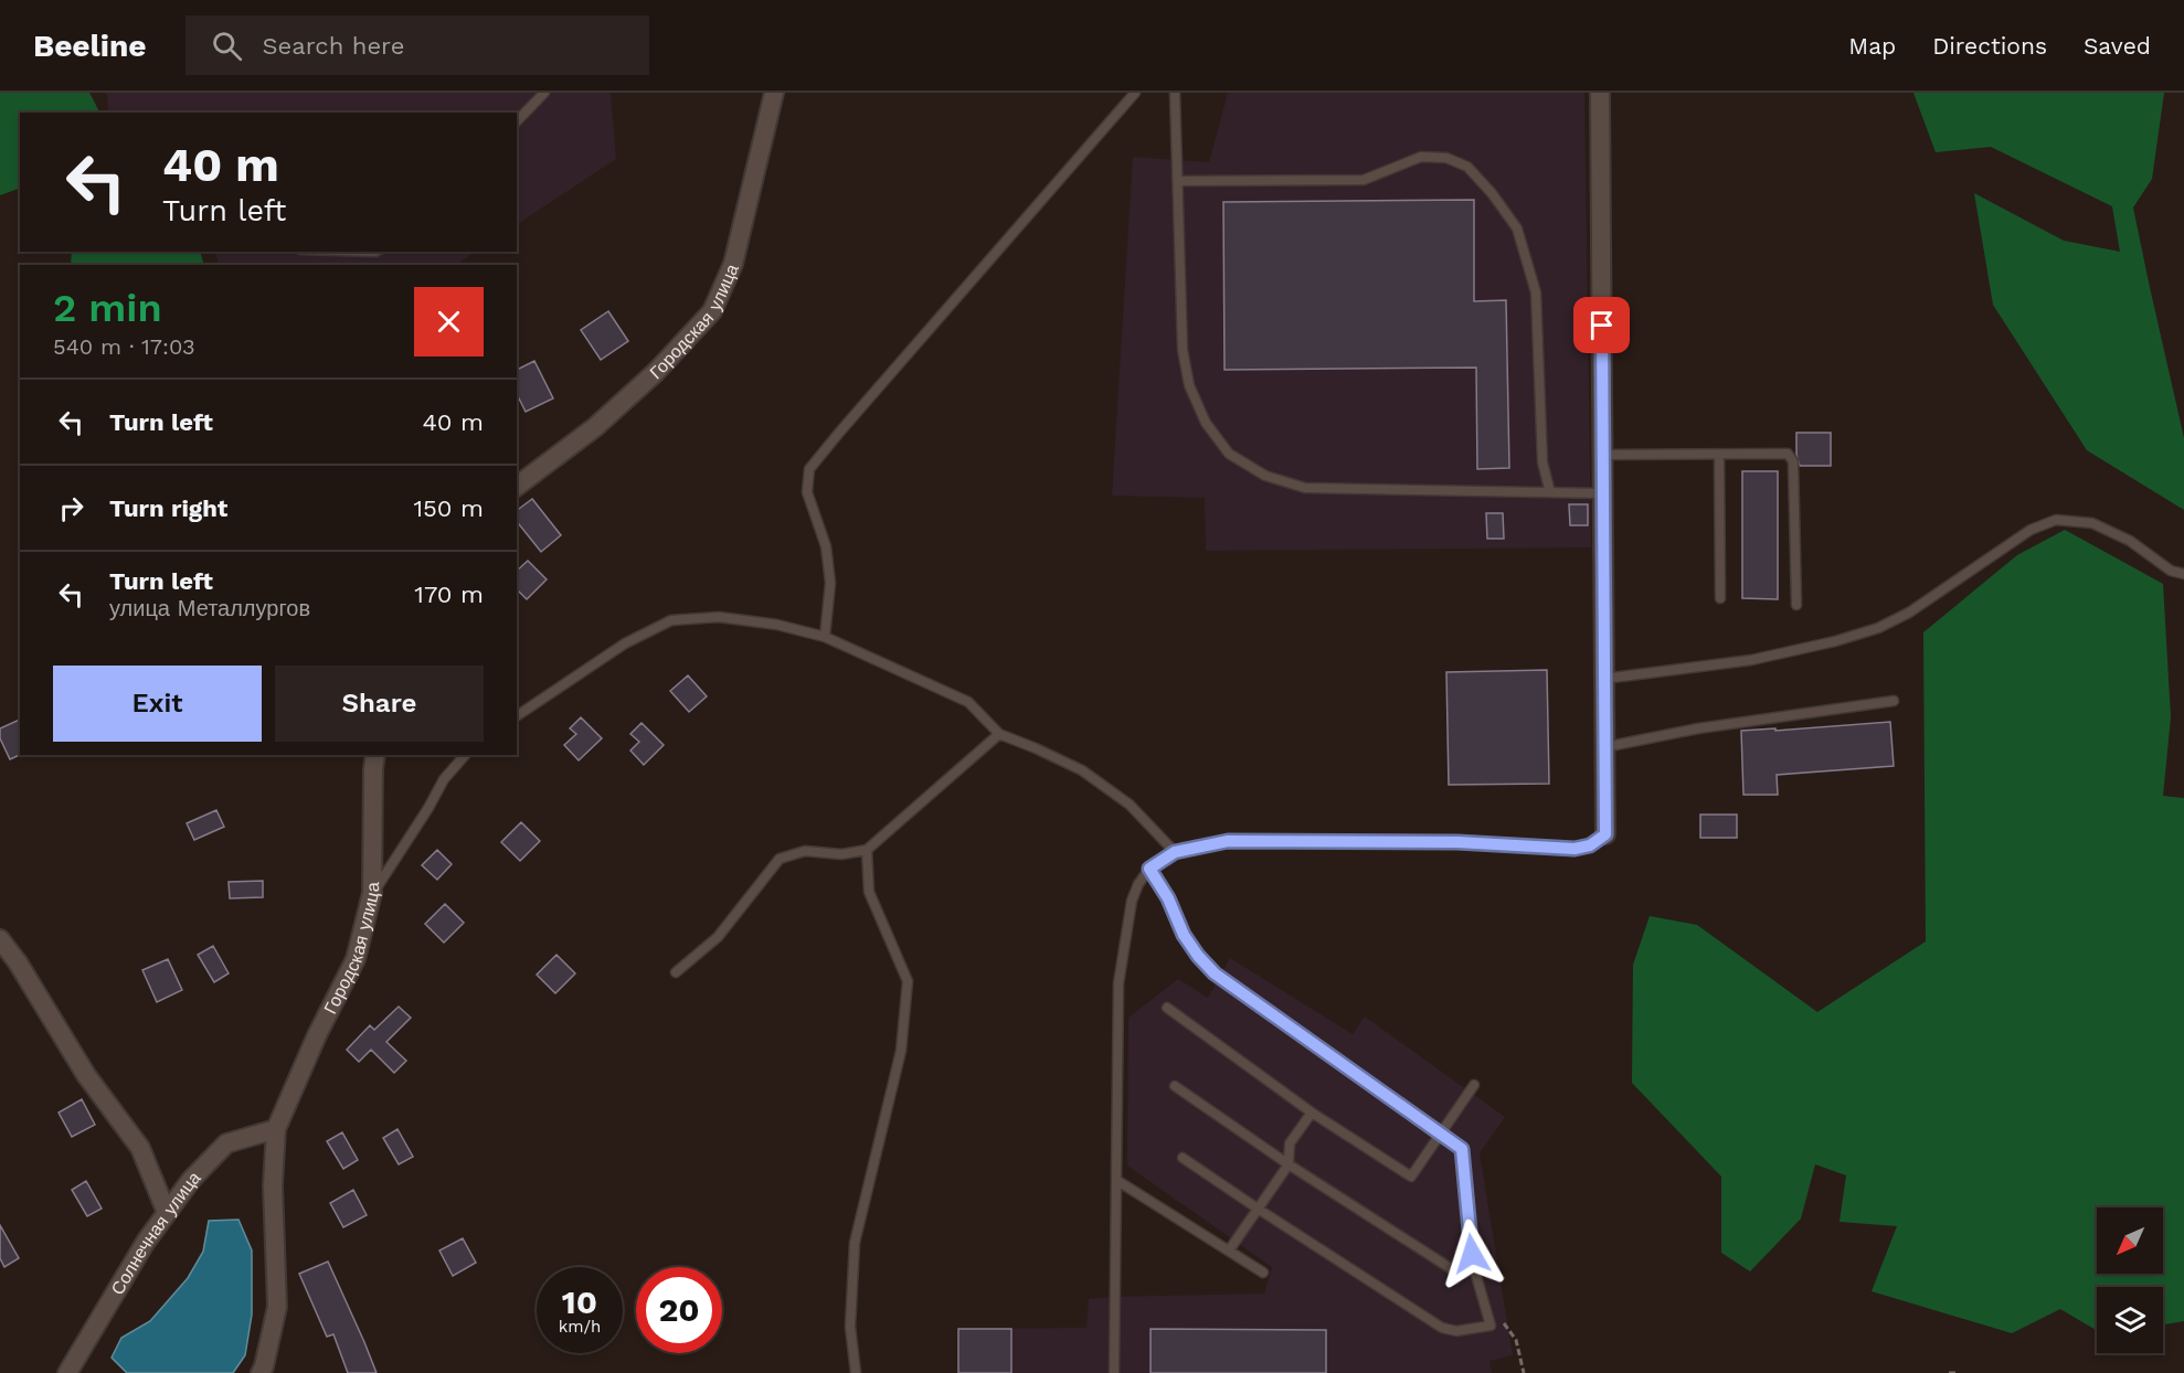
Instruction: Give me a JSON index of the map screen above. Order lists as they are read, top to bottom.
{
  "streets": {
    "street": ["Городская улица", "Солнечная улица"]
  },
  "crossings": [
    ["Городская улица", "Солнечная улица"]
  ],
  "north": "bottom left",
  "page": {
    "header": "Beeline",
    "search": "Search here",
    "nav": ["Map", "Directions", "Saved"],
    "turn": ["40 m", "Turn left"],
    "heading": ["2 min", "540 m · 17:03"],
    "list": [
      {
        "name": "Turn left",
        "value": "40 m"
      },
      {
        "name": "Turn right",
        "value": "150 m"
      },
      {
        "name": "Turn left",
        "note": "улица Металлургов",
        "value": "170 m"
      }
    ],
    "buttons": ["Exit", "Share"],
    "speed": "10 km/h",
    "limit": "20"
  }
}
